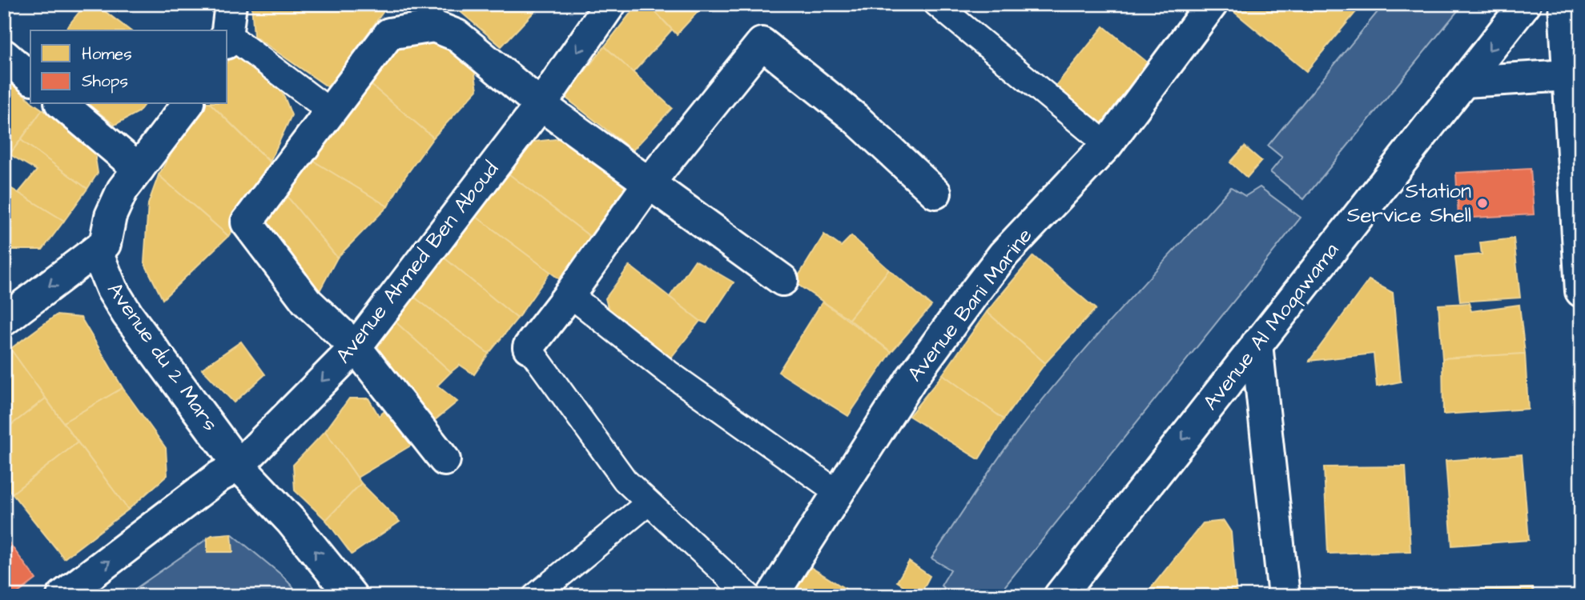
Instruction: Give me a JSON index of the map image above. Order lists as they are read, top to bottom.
{
  "streets": {
    "street": [
      "Avenue Ahmed Ben Aboud",
      "Avenue Bani Marine",
      "Avenue Al Moqawama",
      "Avenue du 2 Mars"
    ]
  },
  "crossings": [
    ["Avenue Ahmed Ben Aboud", "Avenue du 2 Mars"]
  ],
  "one_way": ["Avenue Al Moqawama"],
  "places": ["Station Service Shell"],
  "legend": ["Homes", "Shops"]
}
